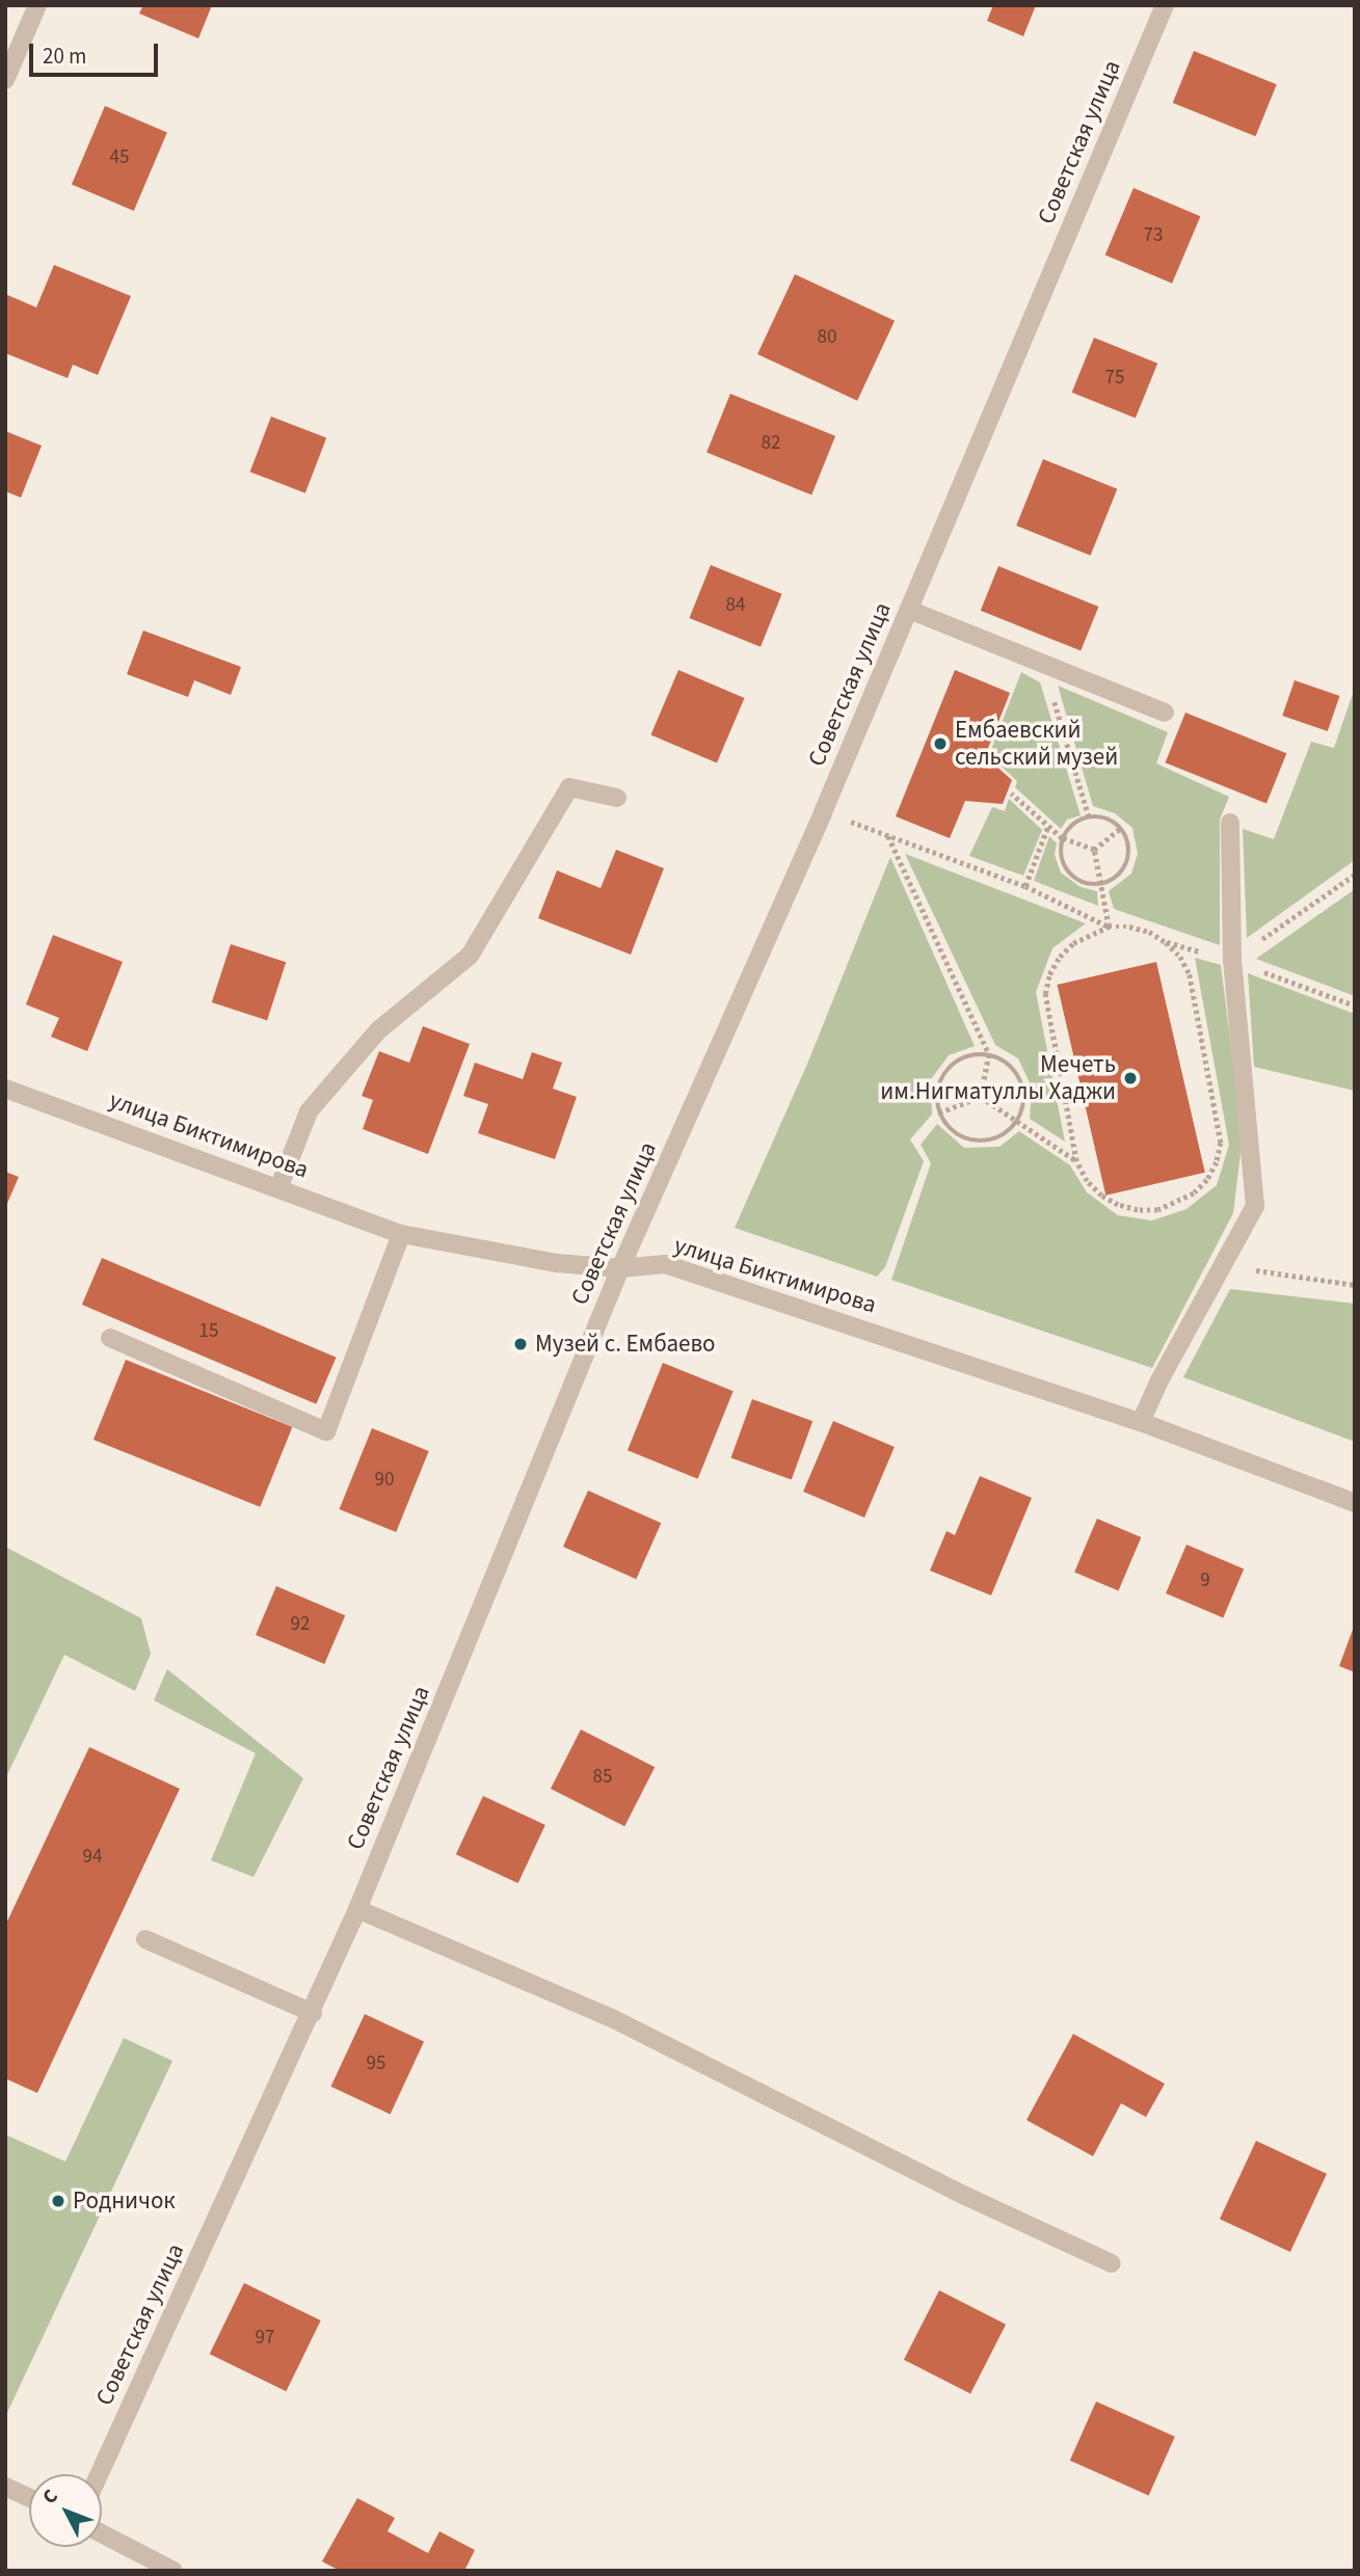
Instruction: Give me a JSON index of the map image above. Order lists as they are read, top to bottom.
{
  "streets": {
    "street": ["Советская улица", "улица Биктимирова"]
  },
  "crossings": [
    ["Советская улица", "улица Биктимирова"]
  ],
  "places": [
    "Ембаевский сельский музей",
    "Мечеть им.Нигматуллы Хаджи",
    "Музей с. Ембаево",
    "Родничок"
  ],
  "house_numbers": [
    "45",
    "73",
    "80",
    "75",
    "82",
    "84",
    "15",
    "90",
    "9",
    "92",
    "85",
    "94",
    "95",
    "97"
  ],
  "scale_bar": "20 m",
  "north": "top left"
}
